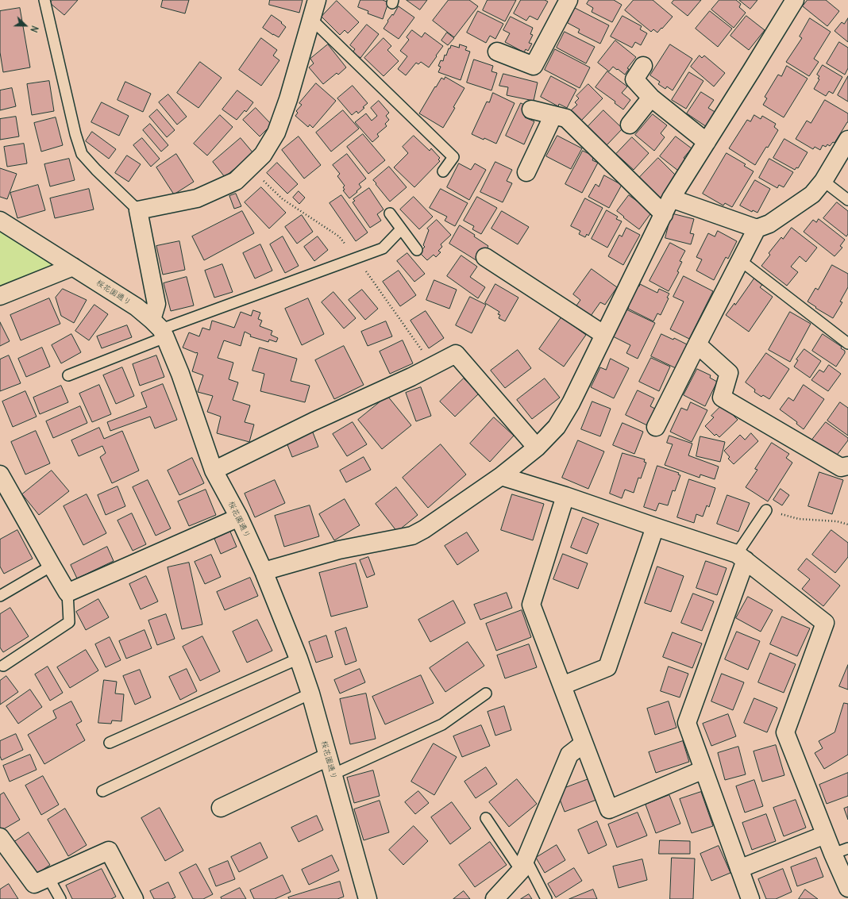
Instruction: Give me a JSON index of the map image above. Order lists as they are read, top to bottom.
{
  "streets": {
    "street": ["桜花園通り"]
  },
  "north": "right"
}
